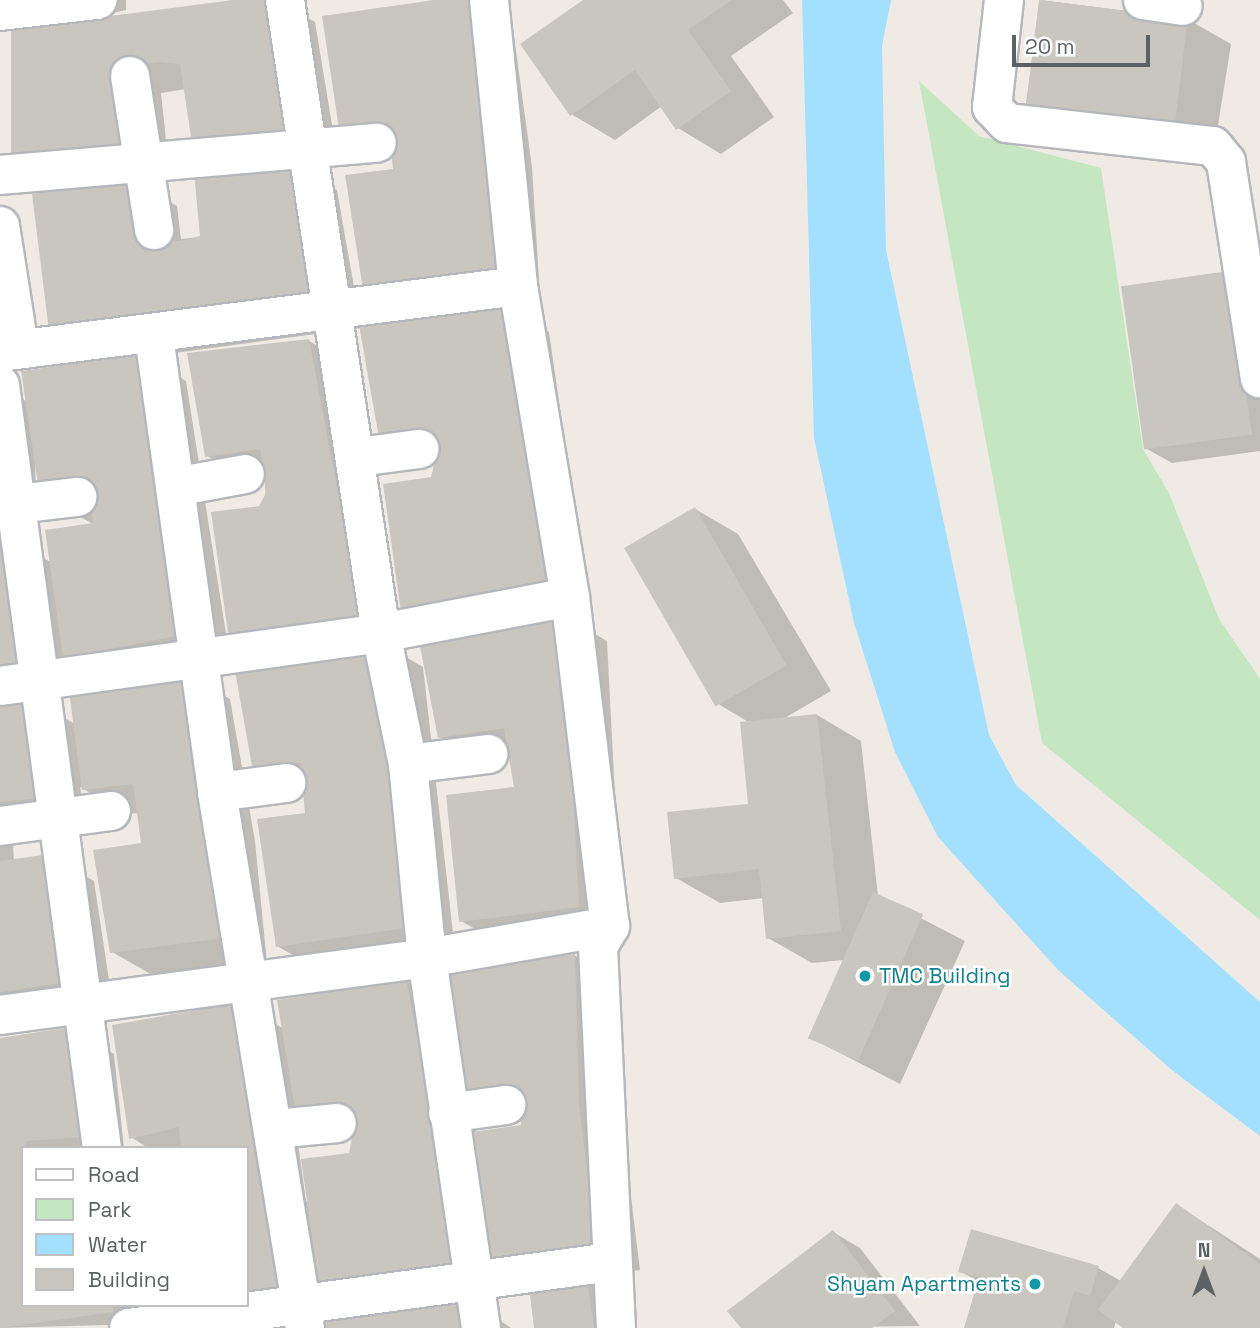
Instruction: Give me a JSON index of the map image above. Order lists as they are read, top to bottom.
{
  "places": ["TMC Building", "Shyam Apartments"],
  "legend": [
    "Road",
    "Park",
    "Water",
    "Building"
  ],
  "scale_bar": "20 m",
  "north": "top"
}
